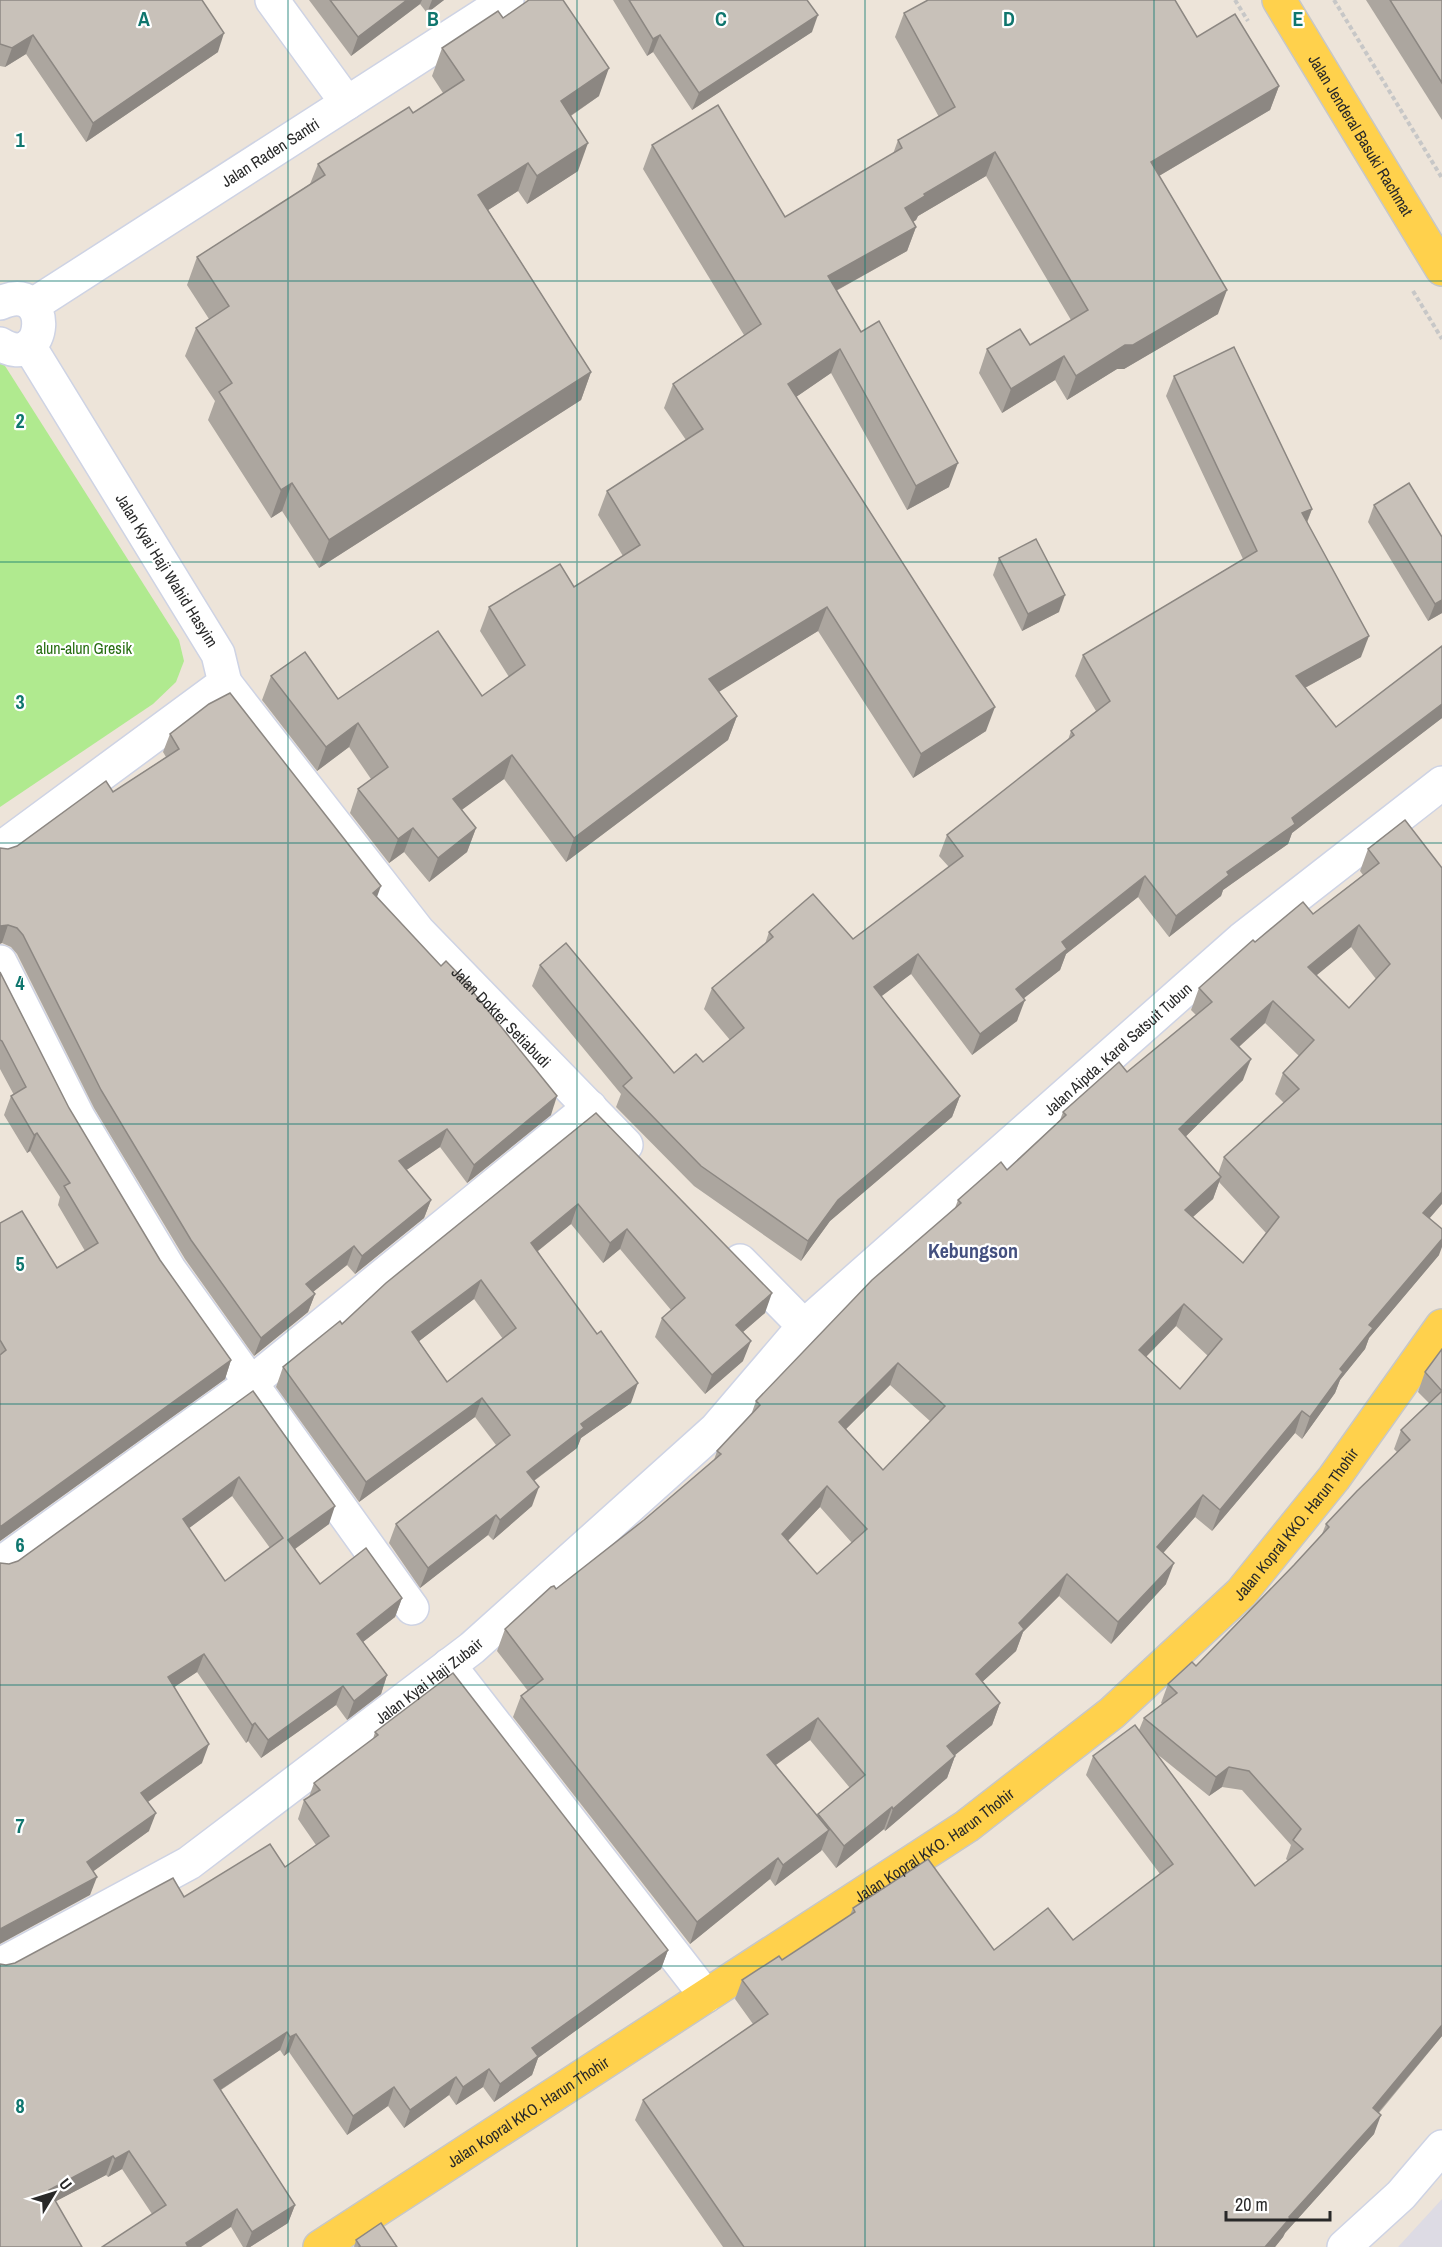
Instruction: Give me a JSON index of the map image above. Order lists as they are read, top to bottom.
{
  "streets": {
    "main road": ["Jalan Jenderal Basuki Rachmat", "Jalan Kopral KKO. Harun Thohir"],
    "street": [
      "Jalan Raden Santri",
      "Jalan Kyai Haji Wahid Hasyim",
      "Jalan Dokter Setiabudi",
      "Jalan Aipda. Karel Satsuit Tubun",
      "Jalan Kyai Haji Zubair"
    ]
  },
  "crossings": [
    ["Jalan Kyai Haji Wahid Hasyim", "Jalan Dokter Setiabudi"],
    ["Jalan Aipda. Karel Satsuit Tubun", "Jalan Kyai Haji Zubair"]
  ],
  "districts": ["Kebungson"],
  "parks": ["alun-alun Gresik"],
  "scale_bar": "20 m",
  "north": "top right",
  "grid": {
    "columns": [
      "A",
      "B",
      "C",
      "D",
      "E"
    ],
    "rows": [
      "1",
      "2",
      "3",
      "4",
      "5",
      "6",
      "7",
      "8"
    ]
  }
}
